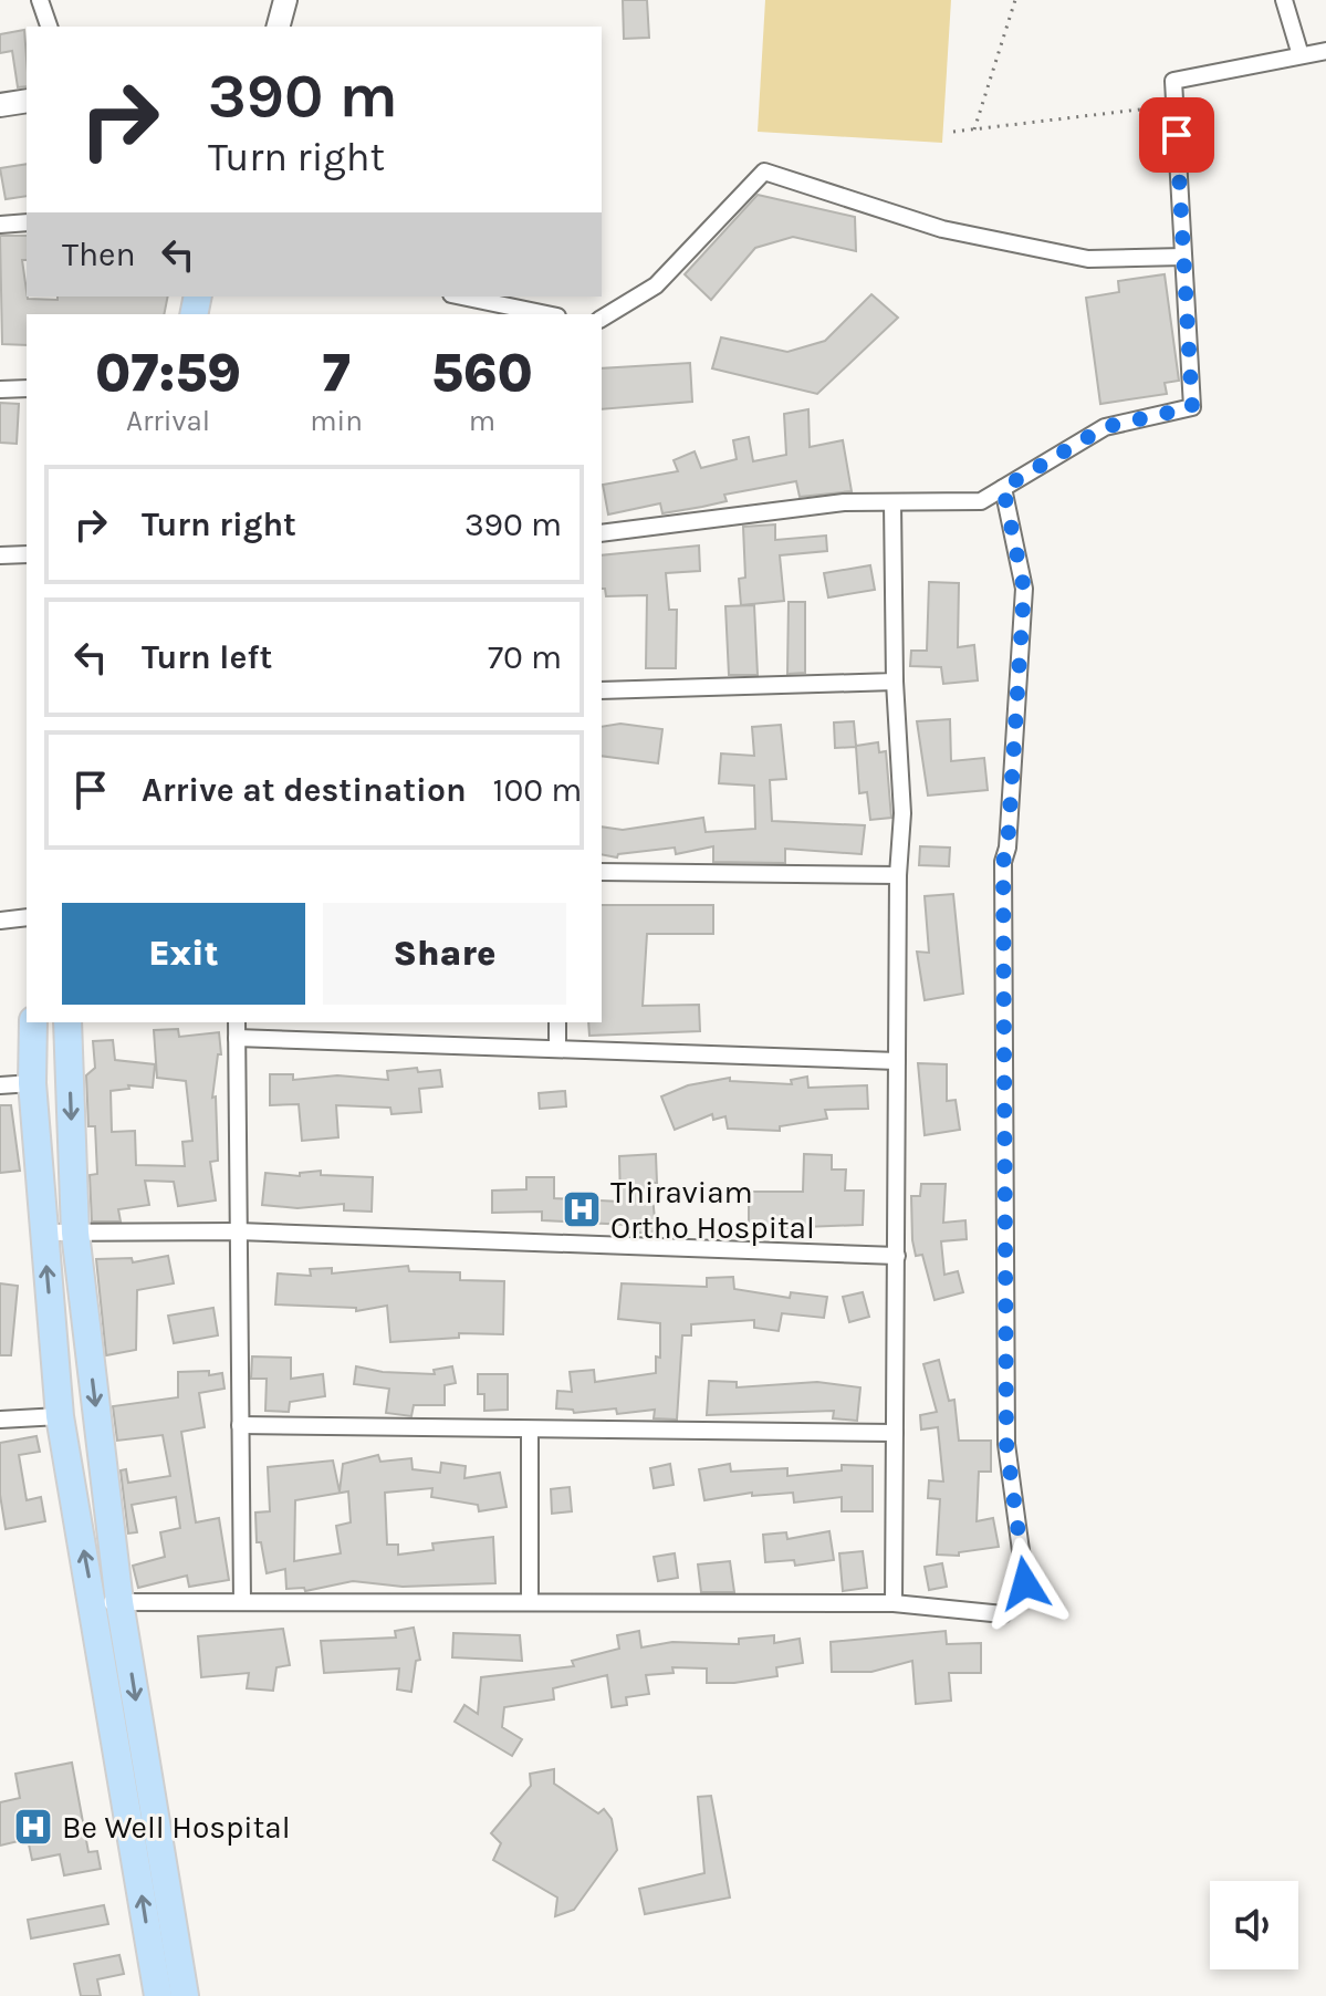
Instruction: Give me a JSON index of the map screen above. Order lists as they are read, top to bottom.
{
  "places": {
    "hospital": ["Thiraviam Ortho Hospital", "Be Well Hospital"]
  },
  "page": {
    "turn": ["390 m", "Turn right"],
    "then": "Then",
    "eta": [
      "07:59",
      "Arrival",
      "7",
      "min",
      "560",
      "m"
    ],
    "list": [
      {
        "name": "Turn right",
        "value": "390 m"
      },
      {
        "name": "Turn left",
        "value": "70 m"
      },
      {
        "name": "Arrive at destination",
        "value": "100 m"
      }
    ],
    "buttons": ["Exit", "Share"]
  }
}
